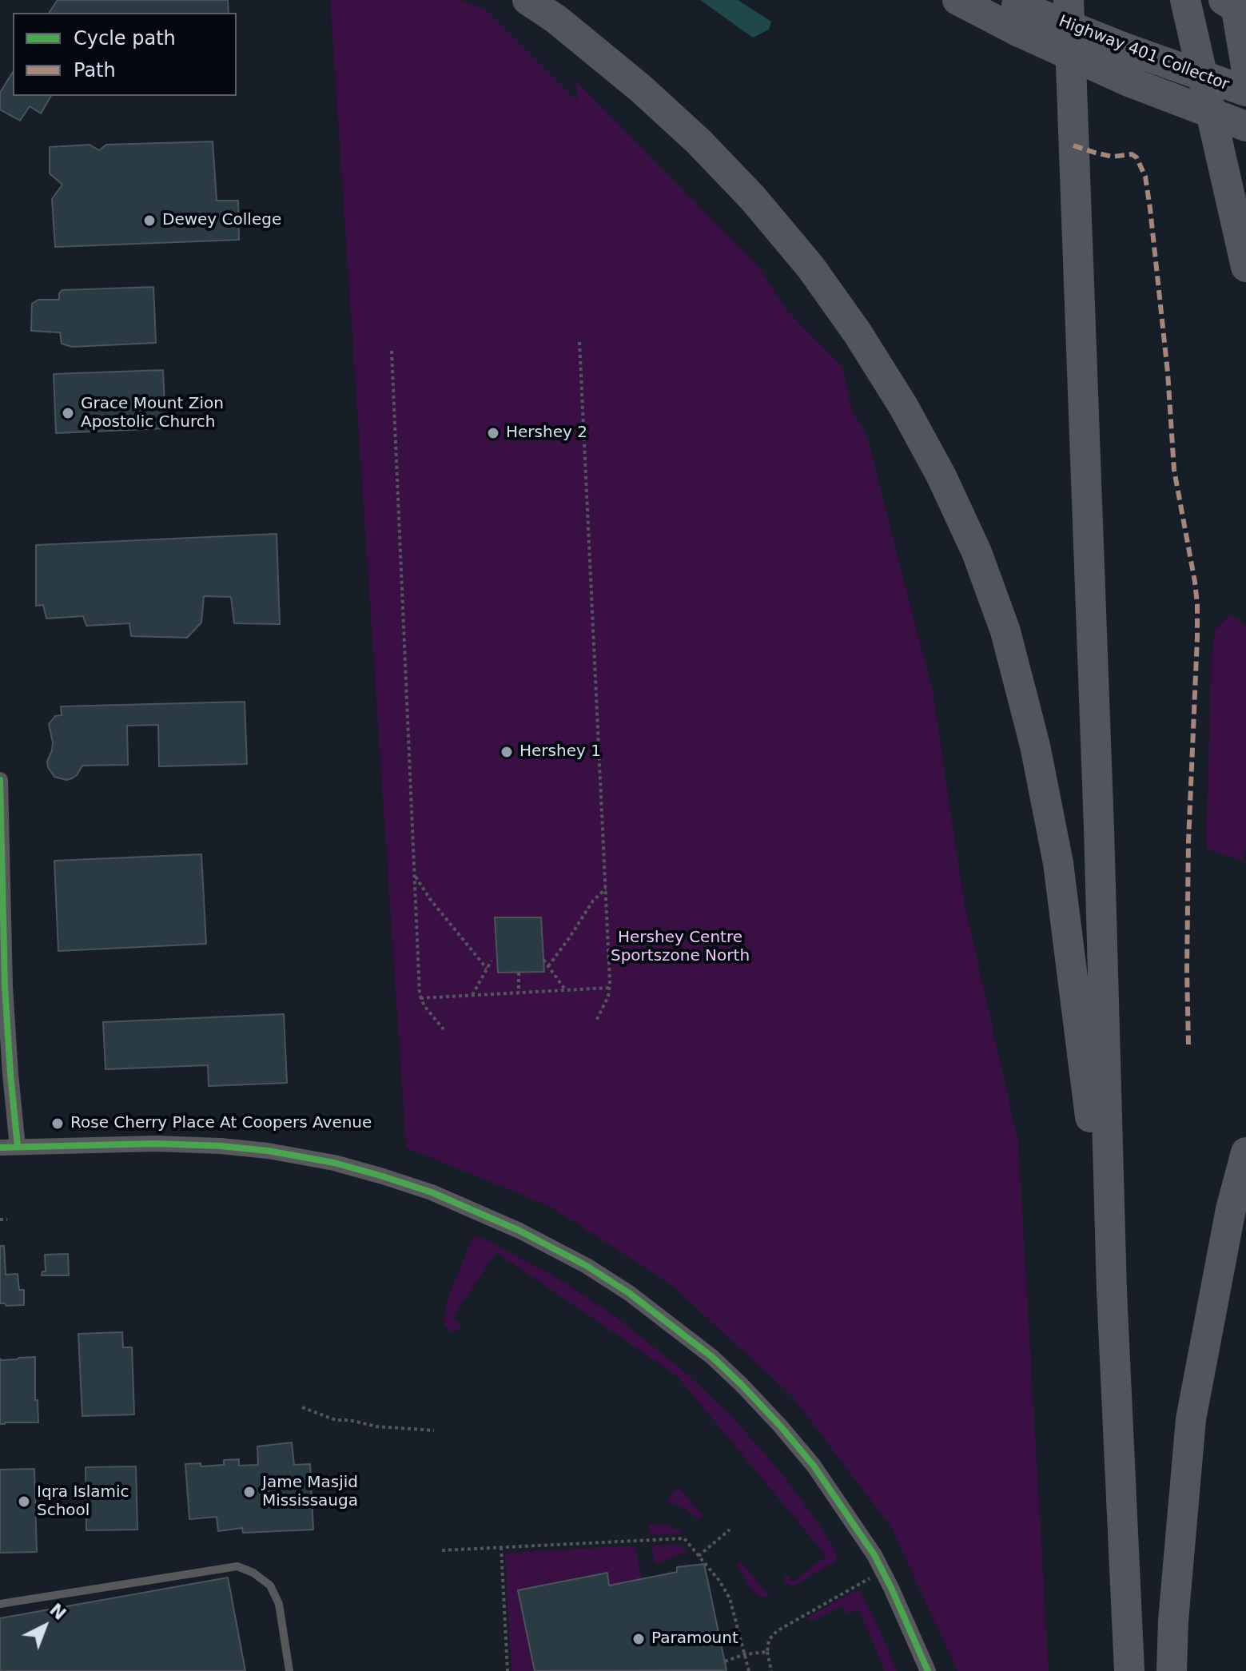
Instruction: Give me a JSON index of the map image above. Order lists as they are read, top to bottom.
{
  "streets": {
    "highway": ["Highway 401 Collector"]
  },
  "parks": ["Hershey Centre Sportszone North"],
  "places": [
    "Dewey College",
    "Grace Mount Zion Apostolic Church",
    "Hershey 2",
    "Hershey 1",
    "Rose Cherry Place At Coopers Avenue",
    "Jame Masjid Mississauga",
    "Iqra Islamic School",
    "Paramount"
  ],
  "legend": ["Cycle path", "Path"],
  "north": "top right"
}
